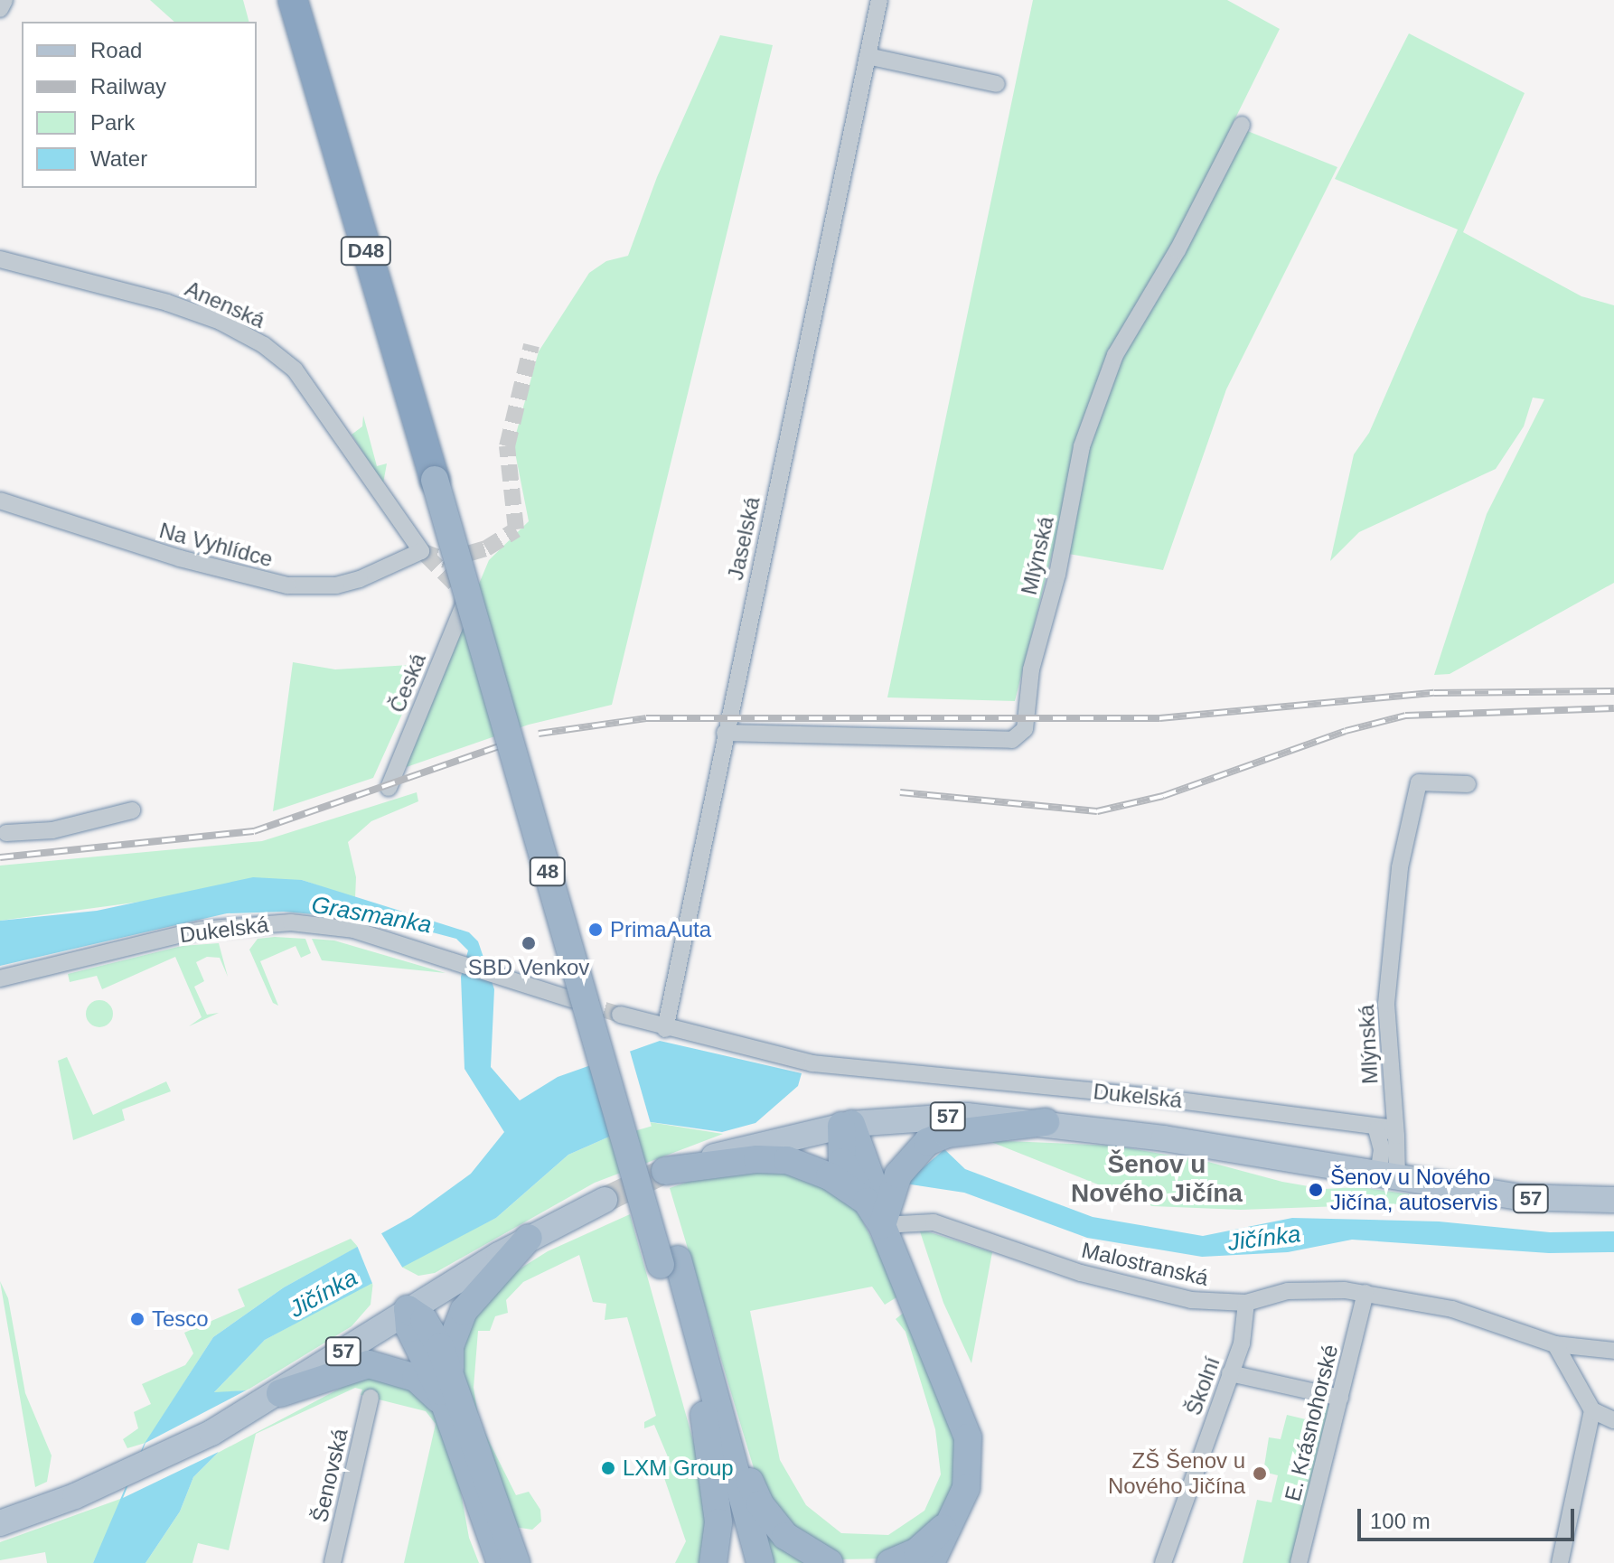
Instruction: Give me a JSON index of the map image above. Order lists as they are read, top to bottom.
{
  "streets": {
    "highway": ["D48", "48"],
    "main road": ["57"],
    "street": [
      "Anenská",
      "Jaselská",
      "Na Vyhlídce",
      "Mlýnská",
      "Česká",
      "Dukelská",
      "Malostranská",
      "Školní",
      "E. Krásnohorské",
      "Šenovská"
    ]
  },
  "crossings": [
    ["D48", "48"],
    ["Anenská", "Na Vyhlídce"],
    ["Jaselská", "Mlýnská"],
    ["Jaselská", "Dukelská"],
    ["Malostranská", "Školní"],
    ["Malostranská", "E. Krásnohorské"]
  ],
  "districts": ["Šenov u Nového Jičína"],
  "water": ["Grasmanka", "Jičínka"],
  "places": [
    "PrimaAuta",
    "SBD Venkov",
    "Šenov u Nového Jičína, autoservis",
    "Tesco",
    "LXM Group",
    "ZŠ Šenov u Nového Jičína"
  ],
  "legend": [
    "Road",
    "Railway",
    "Park",
    "Water"
  ],
  "scale_bar": "100 m"
}
